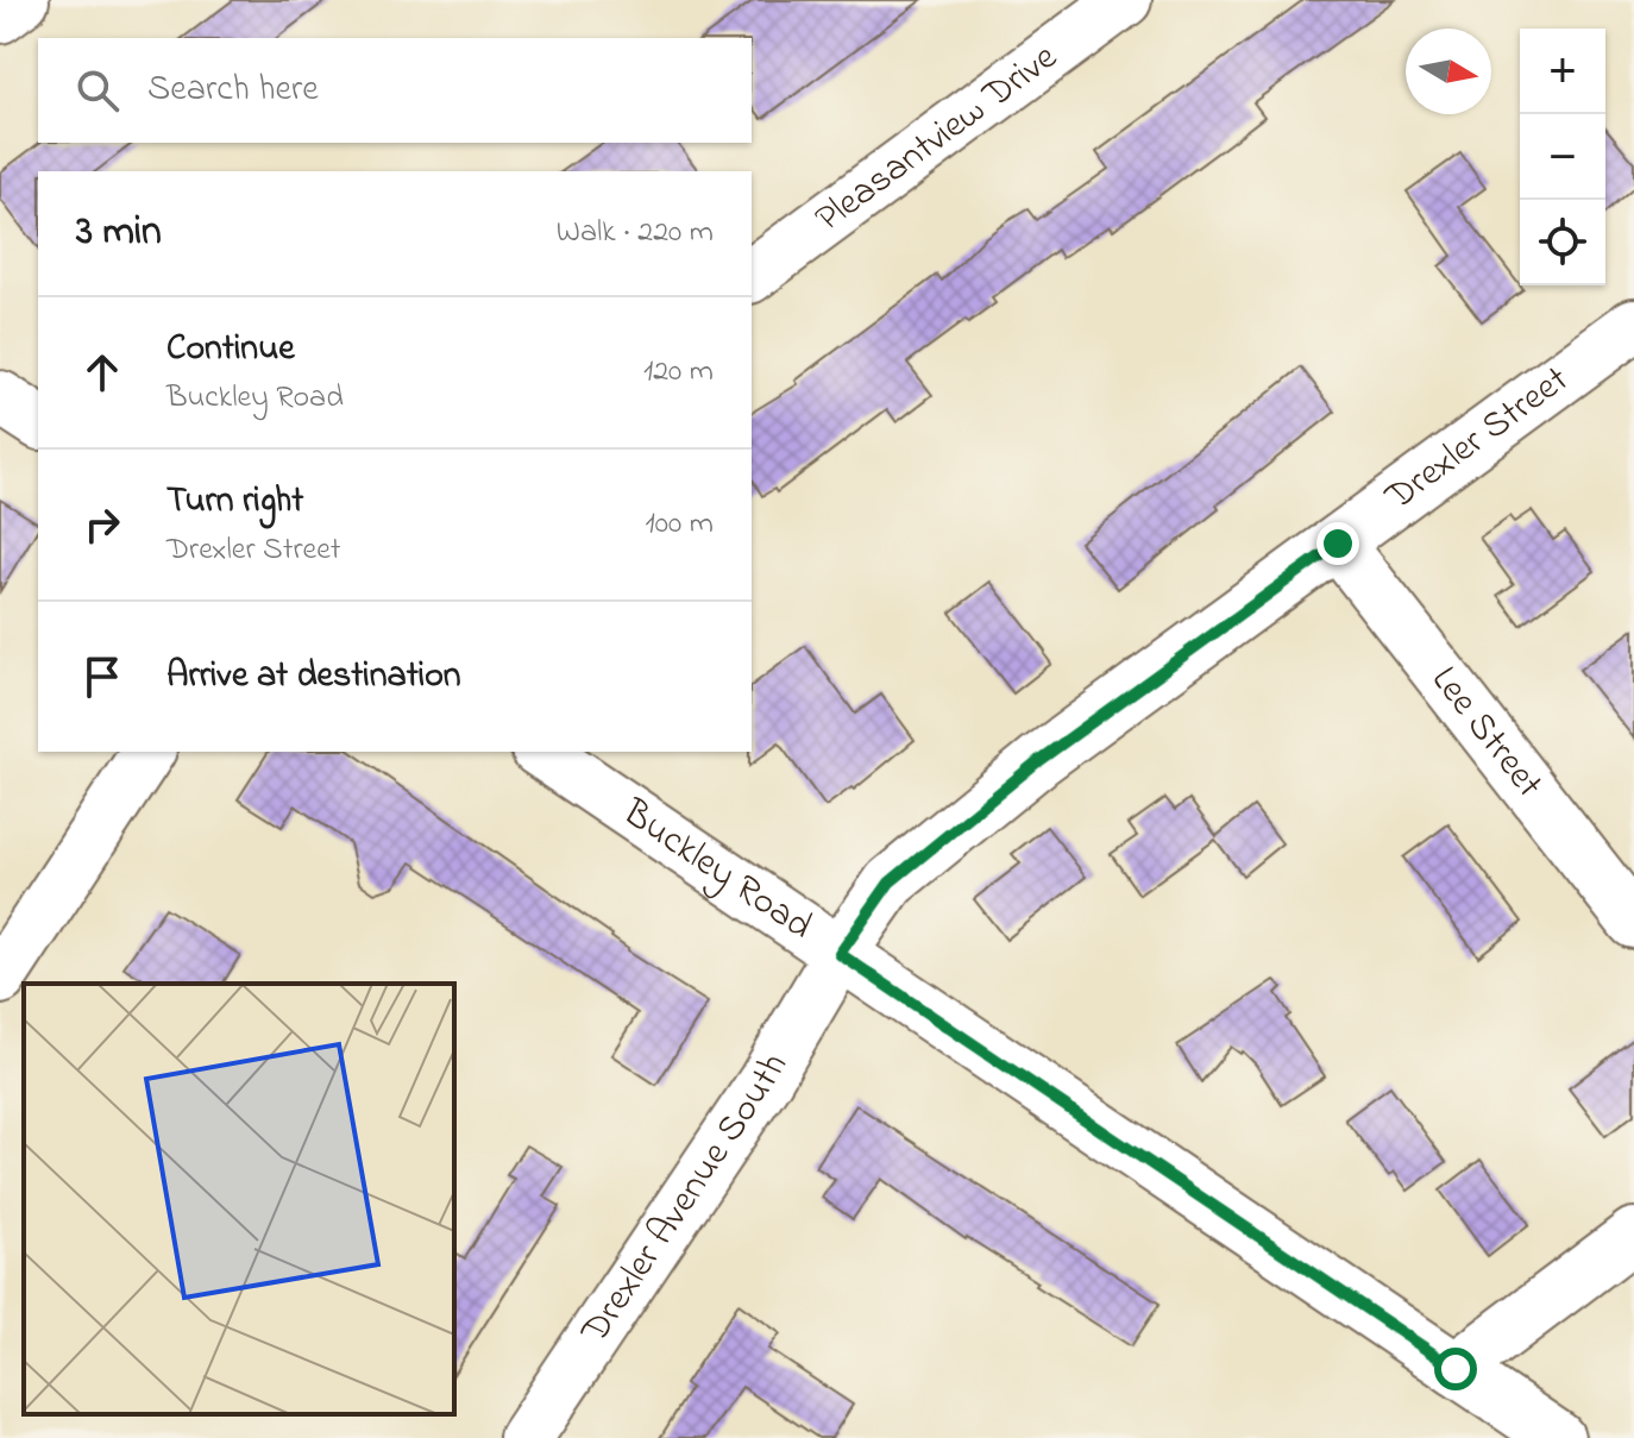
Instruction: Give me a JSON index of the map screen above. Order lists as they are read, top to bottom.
{
  "streets": {
    "street": [
      "Pleasantview Drive",
      "Drexler Street",
      "Lee Street",
      "Buckley Road",
      "Drexler Avenue South"
    ]
  },
  "crossings": [
    ["Drexler Street", "Lee Street"],
    ["Drexler Street", "Buckley Road"],
    ["Drexler Street", "Drexler Avenue South"],
    ["Buckley Road", "Drexler Avenue South"]
  ],
  "north": "right",
  "page": {
    "map_buttons": ["+", "−"],
    "search": "Search here",
    "heading": ["3 min", "Walk · 220 m"],
    "list": [
      ["Continue", "Buckley Road", "120 m"],
      ["Turn right", "Drexler Street", "100 m"],
      "Arrive at destination"
    ]
  }
}
